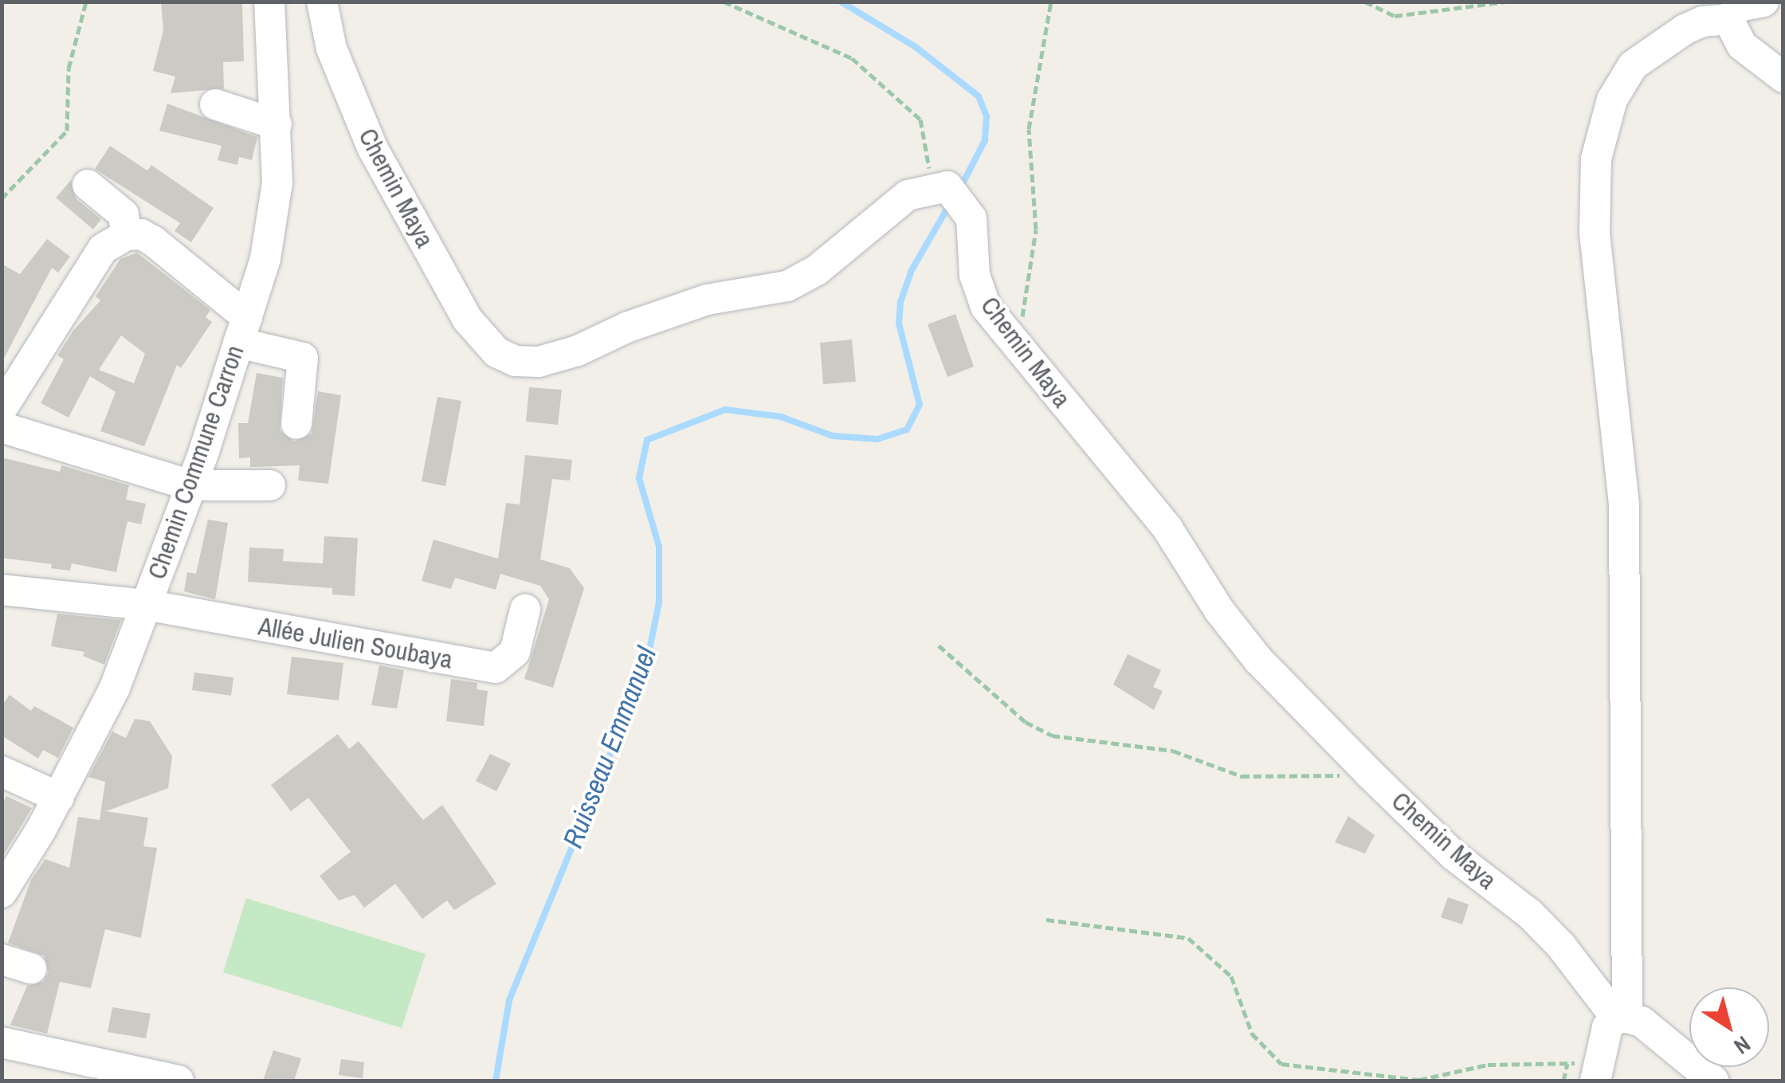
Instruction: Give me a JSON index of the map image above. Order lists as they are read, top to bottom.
{
  "streets": {
    "street": ["Chemin Maya", "Chemin Commune Carron", "Allée Julien Soubaya"]
  },
  "crossings": [
    ["Chemin Commune Carron", "Allée Julien Soubaya"]
  ],
  "water": ["Ruisseau Emmanuel"],
  "north": "bottom right"
}
